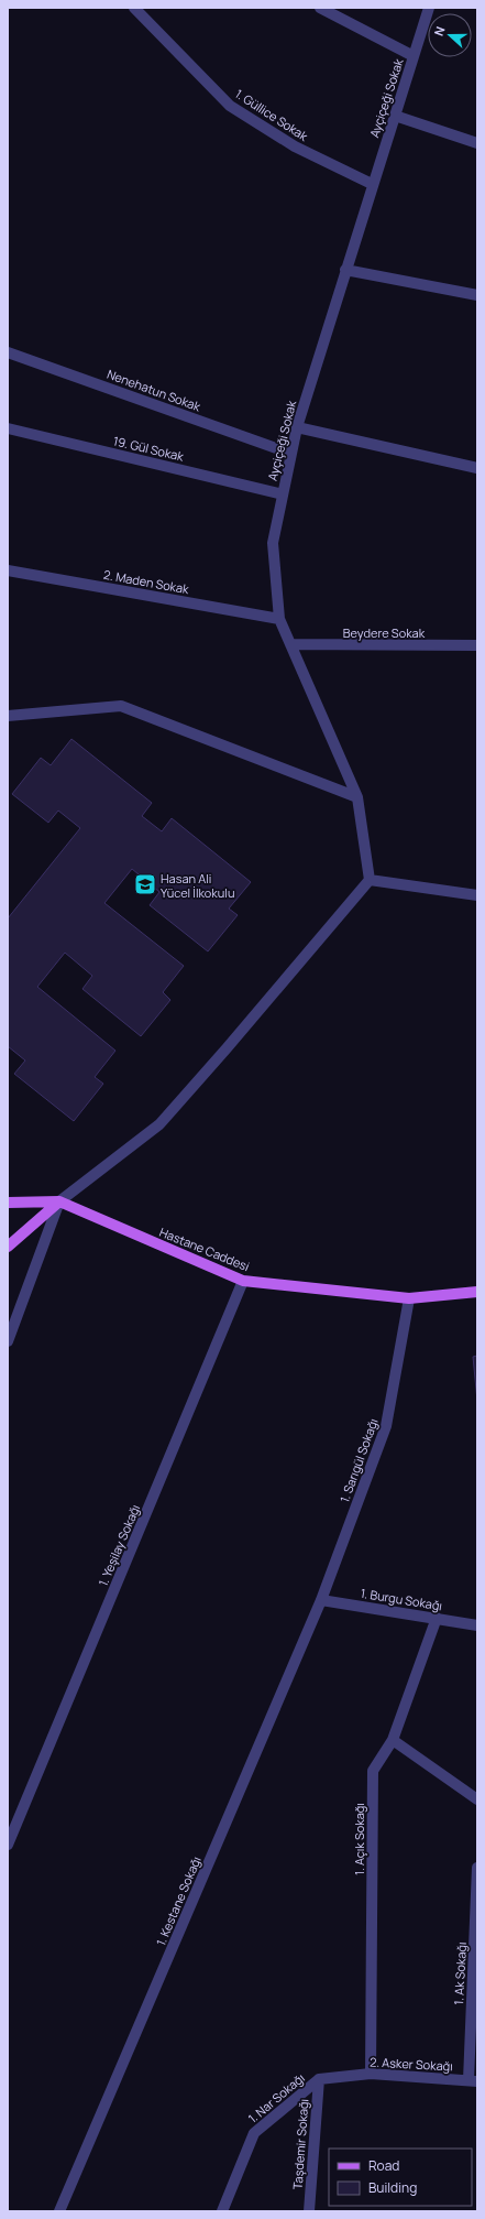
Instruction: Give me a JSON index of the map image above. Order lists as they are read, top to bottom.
{
  "streets": {
    "main road": ["Hastane Caddesi"],
    "street": [
      "Ayçiçeği Sokak",
      "1. Güllice Sokak",
      "Nenehatun Sokak",
      "19. Gül Sokak",
      "2. Maden Sokak",
      "Beydere Sokak",
      "1. Sarıgül Sokağı",
      "1. Yeşilay Sokağı",
      "1. Burgu Sokağı",
      "1. Açık Sokağı",
      "1. Kestane Sokağı",
      "1. Ak Sokağı",
      "2. Asker Sokağı",
      "1. Nar Sokağı",
      "Taşdemir Sokağı"
    ]
  },
  "crossings": [
    ["Ayçiçeği Sokak", "1. Güllice Sokak"],
    ["Ayçiçeği Sokak", "Nenehatun Sokak"],
    ["Ayçiçeği Sokak", "19. Gül Sokak"],
    ["Ayçiçeği Sokak", "2. Maden Sokak"],
    ["Ayçiçeği Sokak", "Beydere Sokak"],
    ["Hastane Caddesi", "1. Sarıgül Sokağı"],
    ["Hastane Caddesi", "1. Yeşilay Sokağı"],
    ["1. Sarıgül Sokağı", "1. Burgu Sokağı"],
    ["1. Sarıgül Sokağı", "1. Kestane Sokağı"],
    ["1. Burgu Sokağı", "1. Açık Sokağı"],
    ["1. Burgu Sokağı", "1. Kestane Sokağı"],
    ["1. Açık Sokağı", "2. Asker Sokağı"],
    ["1. Ak Sokağı", "2. Asker Sokağı"],
    ["2. Asker Sokağı", "1. Nar Sokağı"],
    ["2. Asker Sokağı", "Taşdemir Sokağı"],
    ["1. Nar Sokağı", "Taşdemir Sokağı"]
  ],
  "places": {
    "school or university": ["Hasan Ali Yücel İlkokulu"]
  },
  "legend": ["Road", "Building"],
  "north": "left"
}
